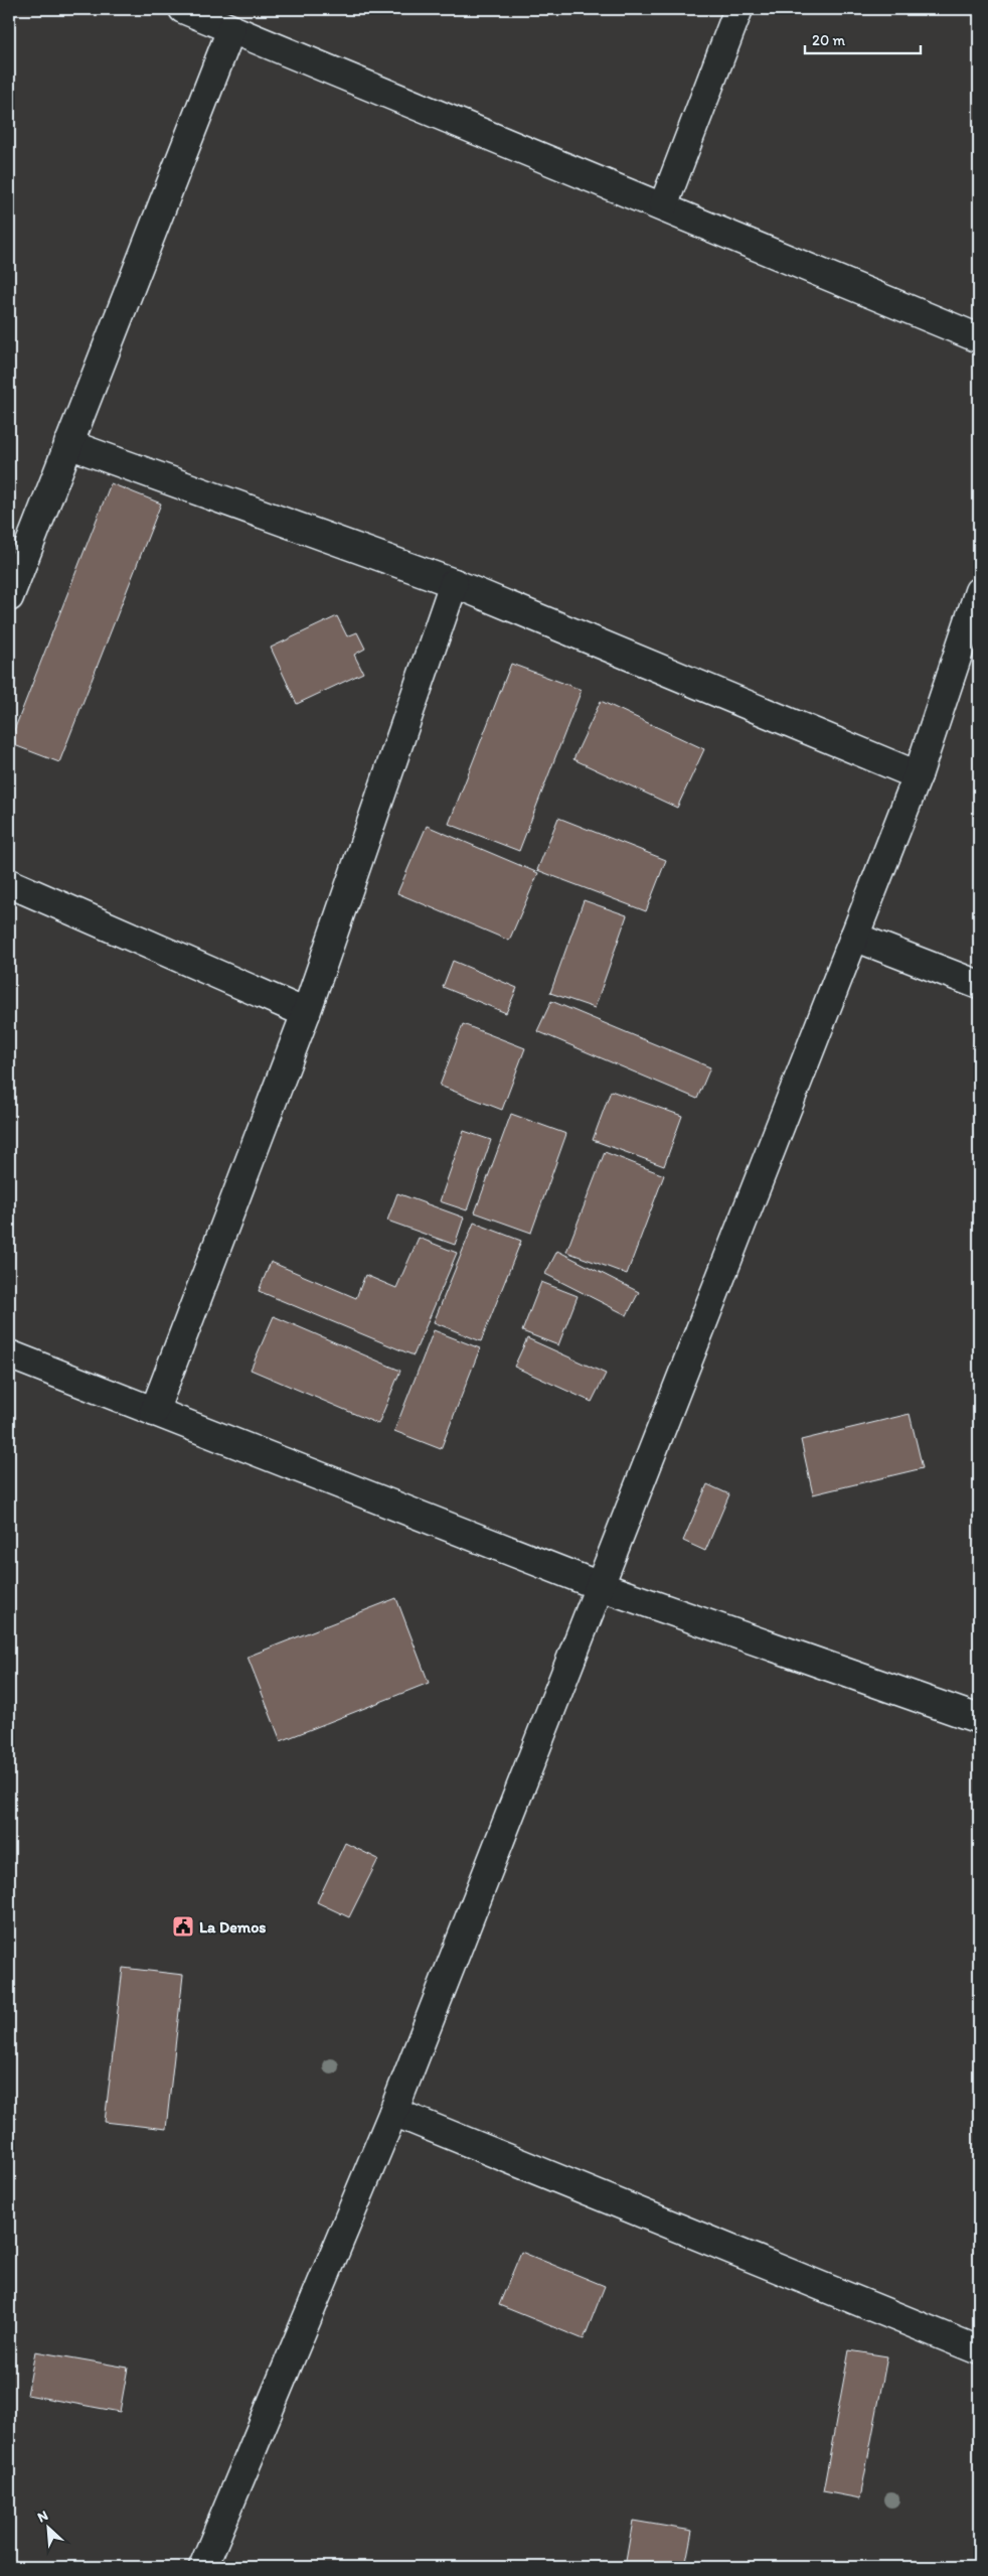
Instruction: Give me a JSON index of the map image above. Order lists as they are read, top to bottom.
{
  "places": {
    "public building": ["La Demos"]
  },
  "scale_bar": "20 m",
  "north": "top left"
}
